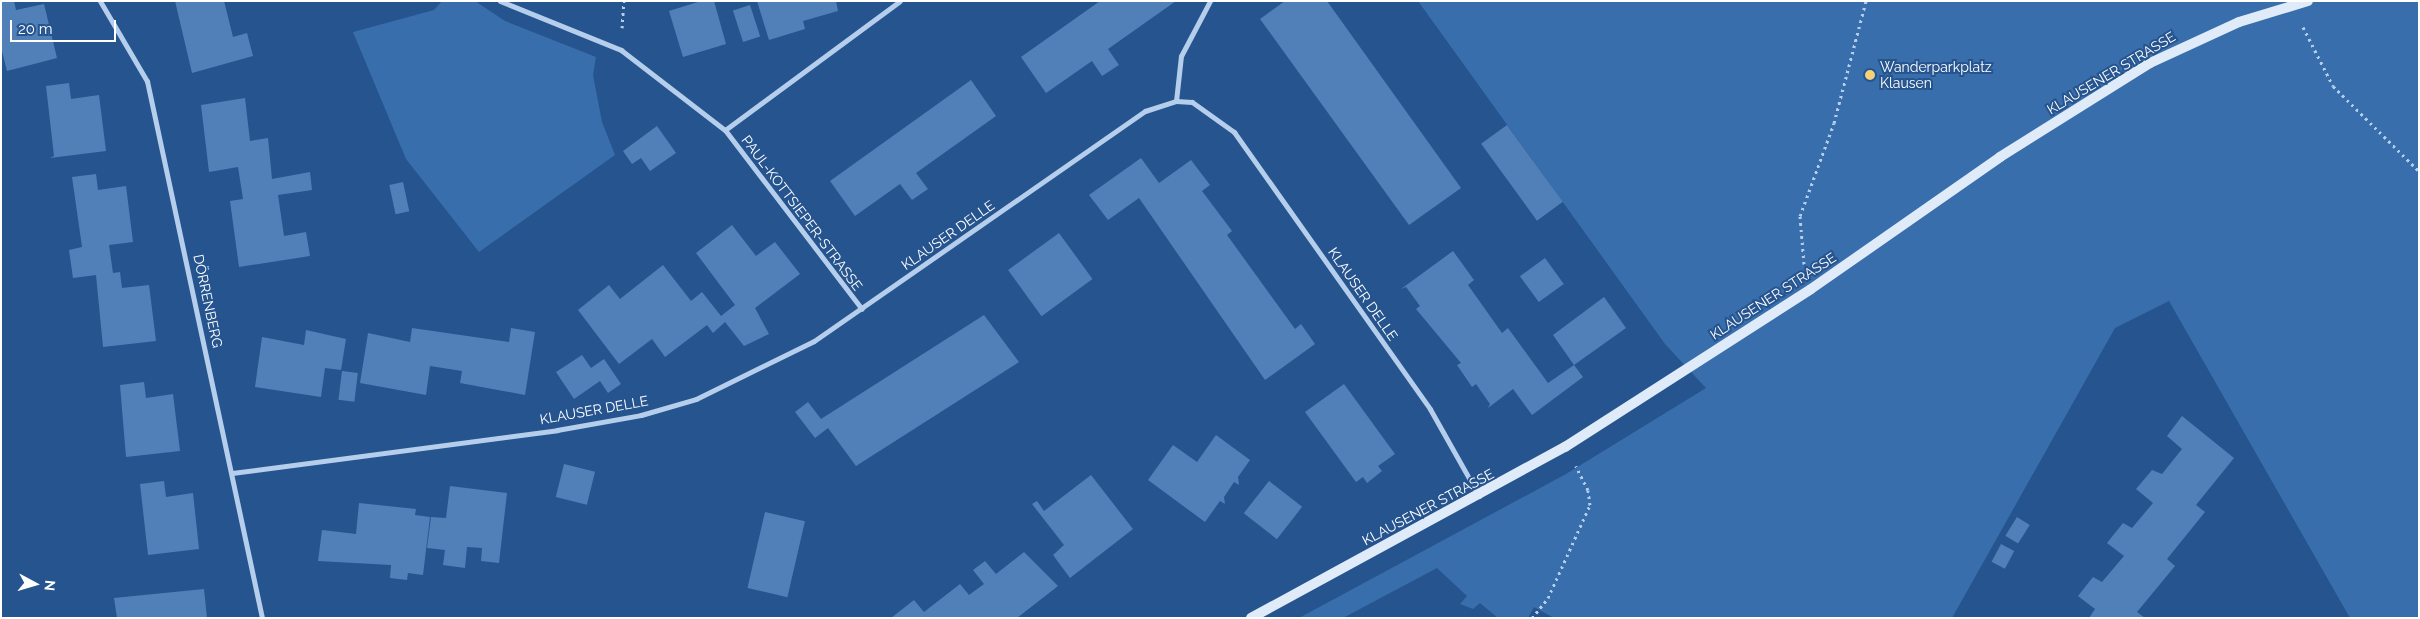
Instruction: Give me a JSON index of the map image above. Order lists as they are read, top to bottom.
{
  "streets": {
    "main road": ["KLAUSENER STRASSE"],
    "street": ["PAUL-KOTTSIEPER-STRASSE", "KLAUSER DELLE", "DÖRRENBERG"]
  },
  "crossings": [
    ["KLAUSENER STRASSE", "KLAUSER DELLE"],
    ["PAUL-KOTTSIEPER-STRASSE", "KLAUSER DELLE"],
    ["KLAUSER DELLE", "DÖRRENBERG"]
  ],
  "places": ["Wanderparkplatz Klausen"],
  "scale_bar": "20 m",
  "north": "right"
}
